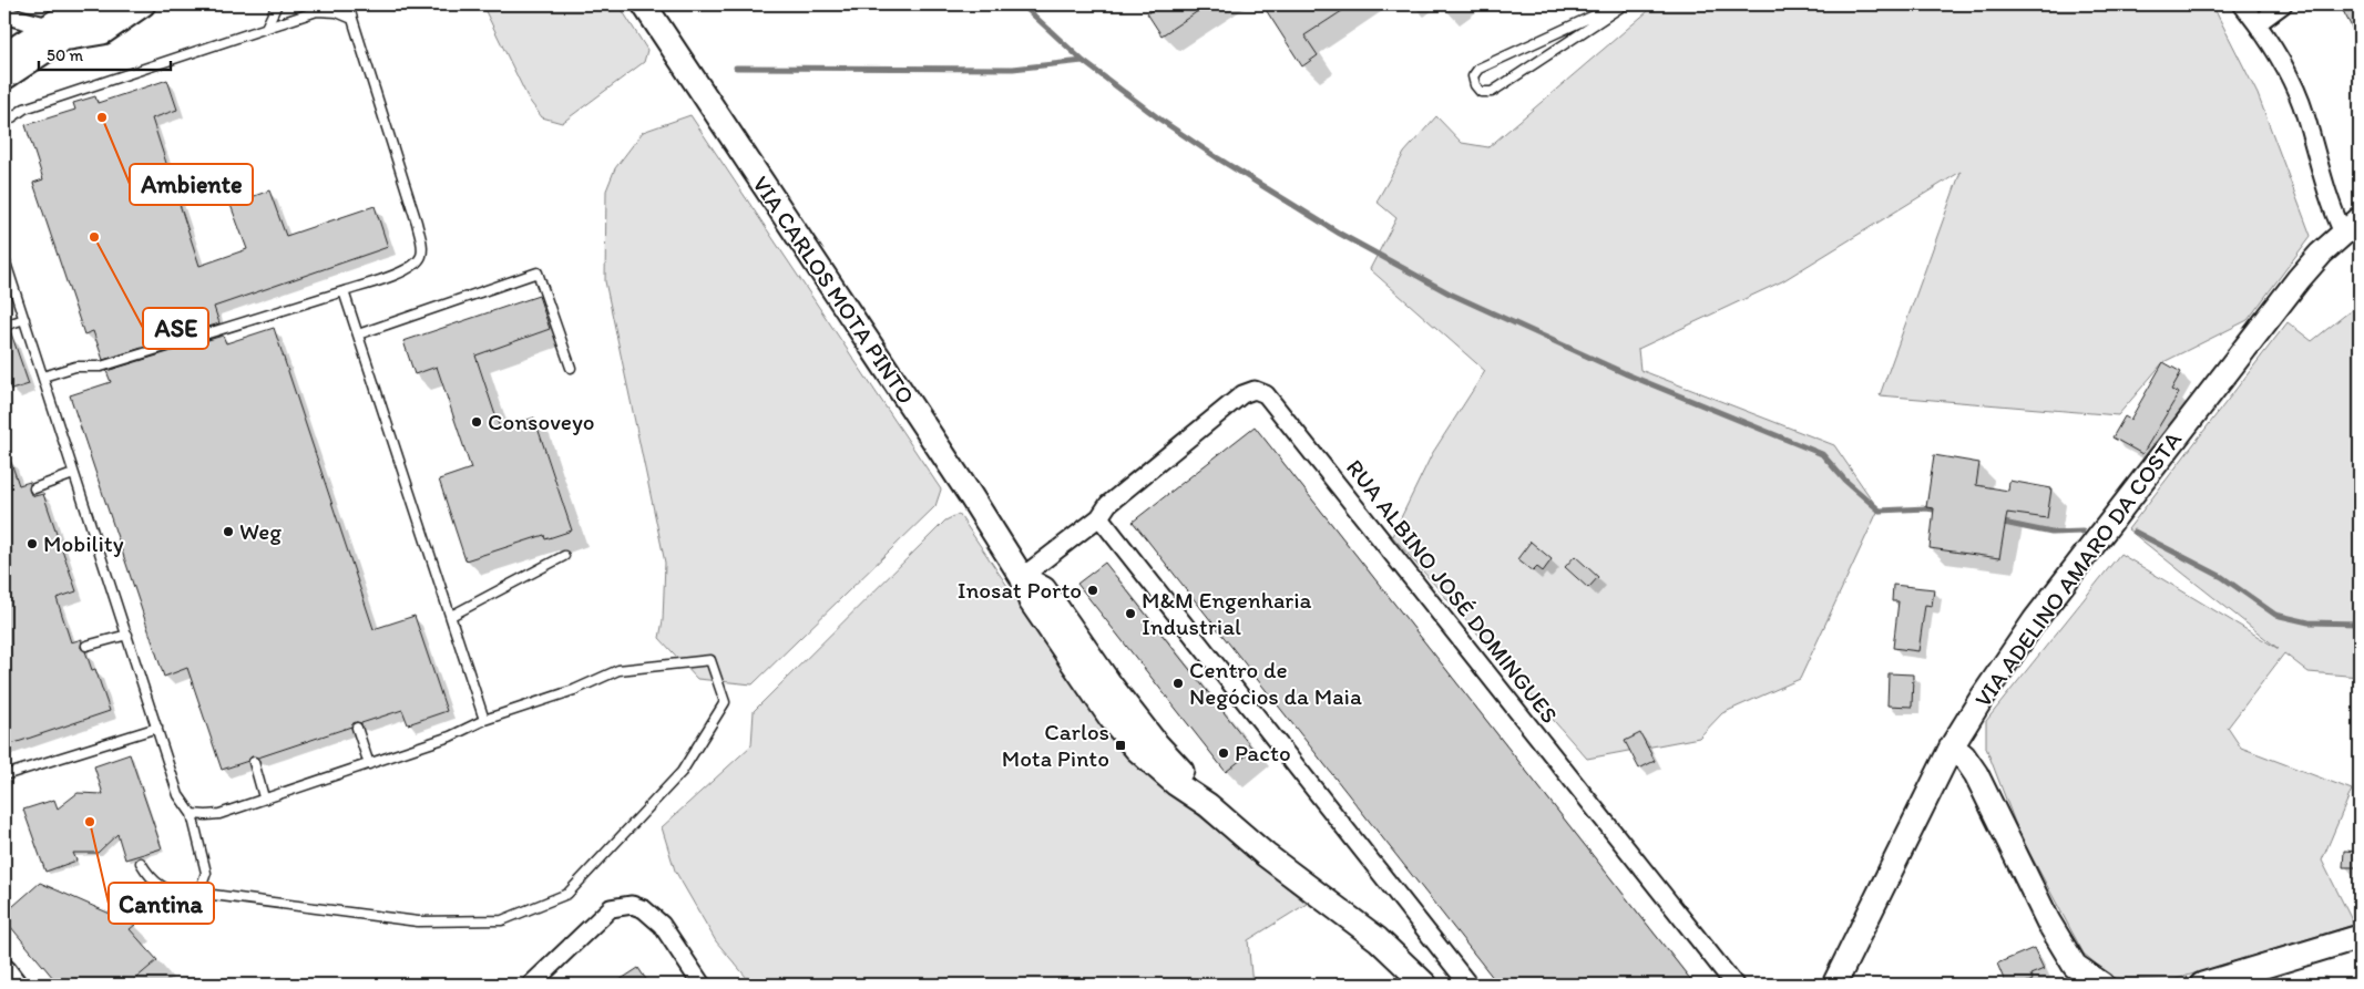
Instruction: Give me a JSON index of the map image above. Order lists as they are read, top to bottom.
{
  "streets": {
    "main road": ["VIA CARLOS MOTA PINTO", "VIA ADELINO AMARO DA COSTA"],
    "street": ["RUA ALBINO JOSÉ DOMINGUES"]
  },
  "crossings": [
    ["VIA CARLOS MOTA PINTO", "RUA ALBINO JOSÉ DOMINGUES"]
  ],
  "places": {
    "other": [
      "Ambiente",
      "ASE",
      "Consoveyo",
      "Weg",
      "Mobility",
      "Inosat Porto",
      "M&M Engenharia Industrial",
      "Centro de Negócios da Maia",
      "Pacto",
      "Cantina"
    ],
    "transit": ["Carlos Mota Pinto"]
  },
  "scale_bar": "50 m"
}
